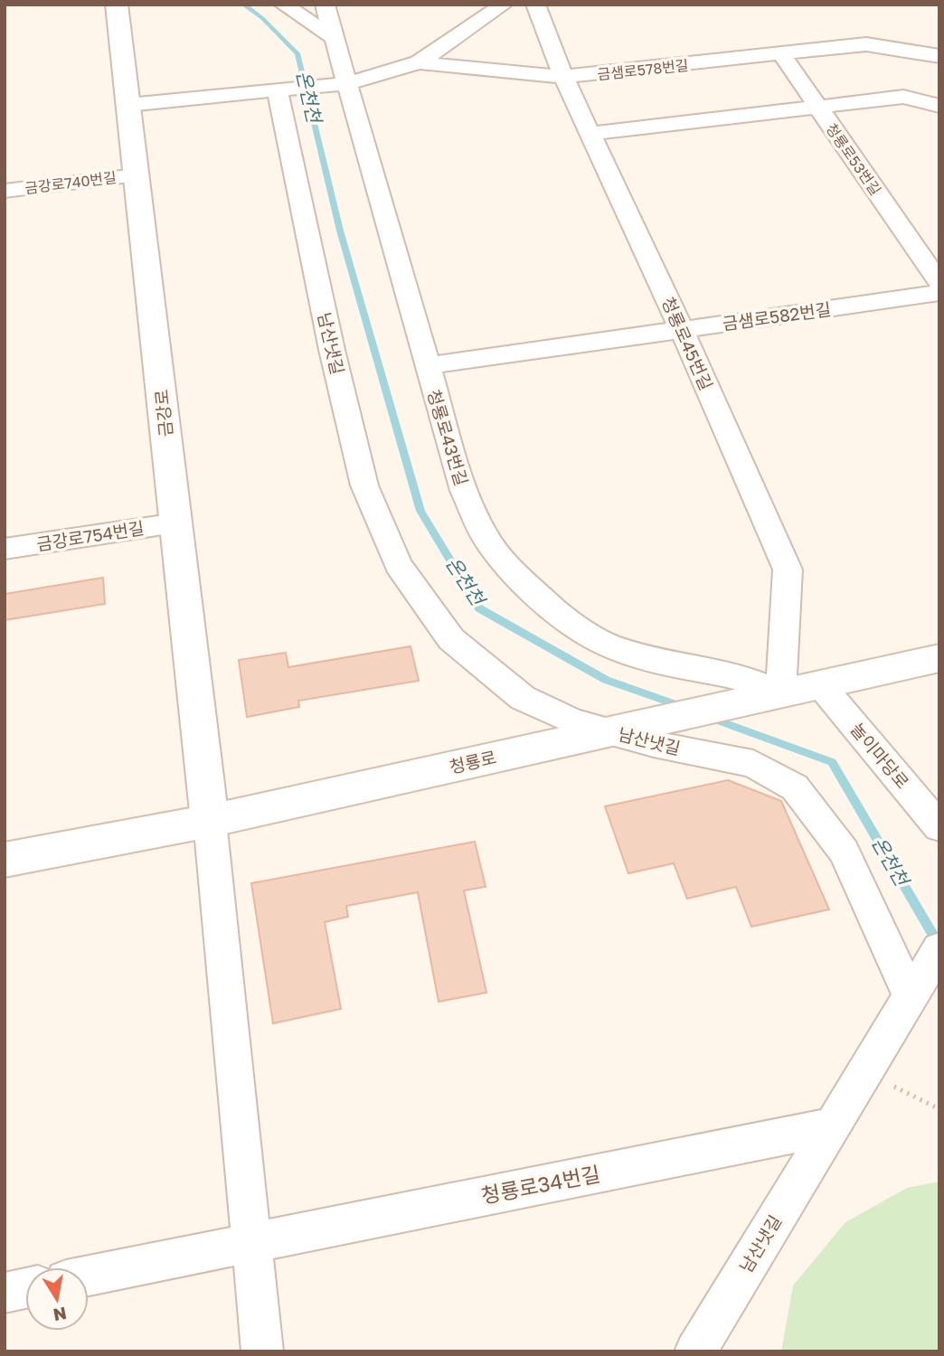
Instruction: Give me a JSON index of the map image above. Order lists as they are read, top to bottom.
{
  "streets": {
    "street": [
      "금샘로578번길",
      "청룡로53번길",
      "금강로740번길",
      "금샘로582번길",
      "남산냇길",
      "청룡로45번길",
      "금강로",
      "청룡로43번길",
      "금강로754번길",
      "놀이마당로",
      "청룡로",
      "청룡로34번길"
    ]
  },
  "crossings": [
    ["금샘로578번길", "남산냇길"],
    ["금샘로578번길", "청룡로45번길"],
    ["금샘로578번길", "금강로"],
    ["금샘로578번길", "청룡로43번길"],
    ["금강로740번길", "금강로"],
    ["금샘로582번길", "청룡로45번길"],
    ["금샘로582번길", "청룡로43번길"],
    ["남산냇길", "청룡로"],
    ["남산냇길", "청룡로34번길"],
    ["청룡로45번길", "청룡로43번길"],
    ["청룡로45번길", "청룡로"],
    ["금강로", "금강로754번길"],
    ["금강로", "청룡로"],
    ["청룡로43번길", "청룡로"],
    ["놀이마당로", "청룡로"]
  ],
  "water": ["온천천"],
  "north": "bottom"
}
